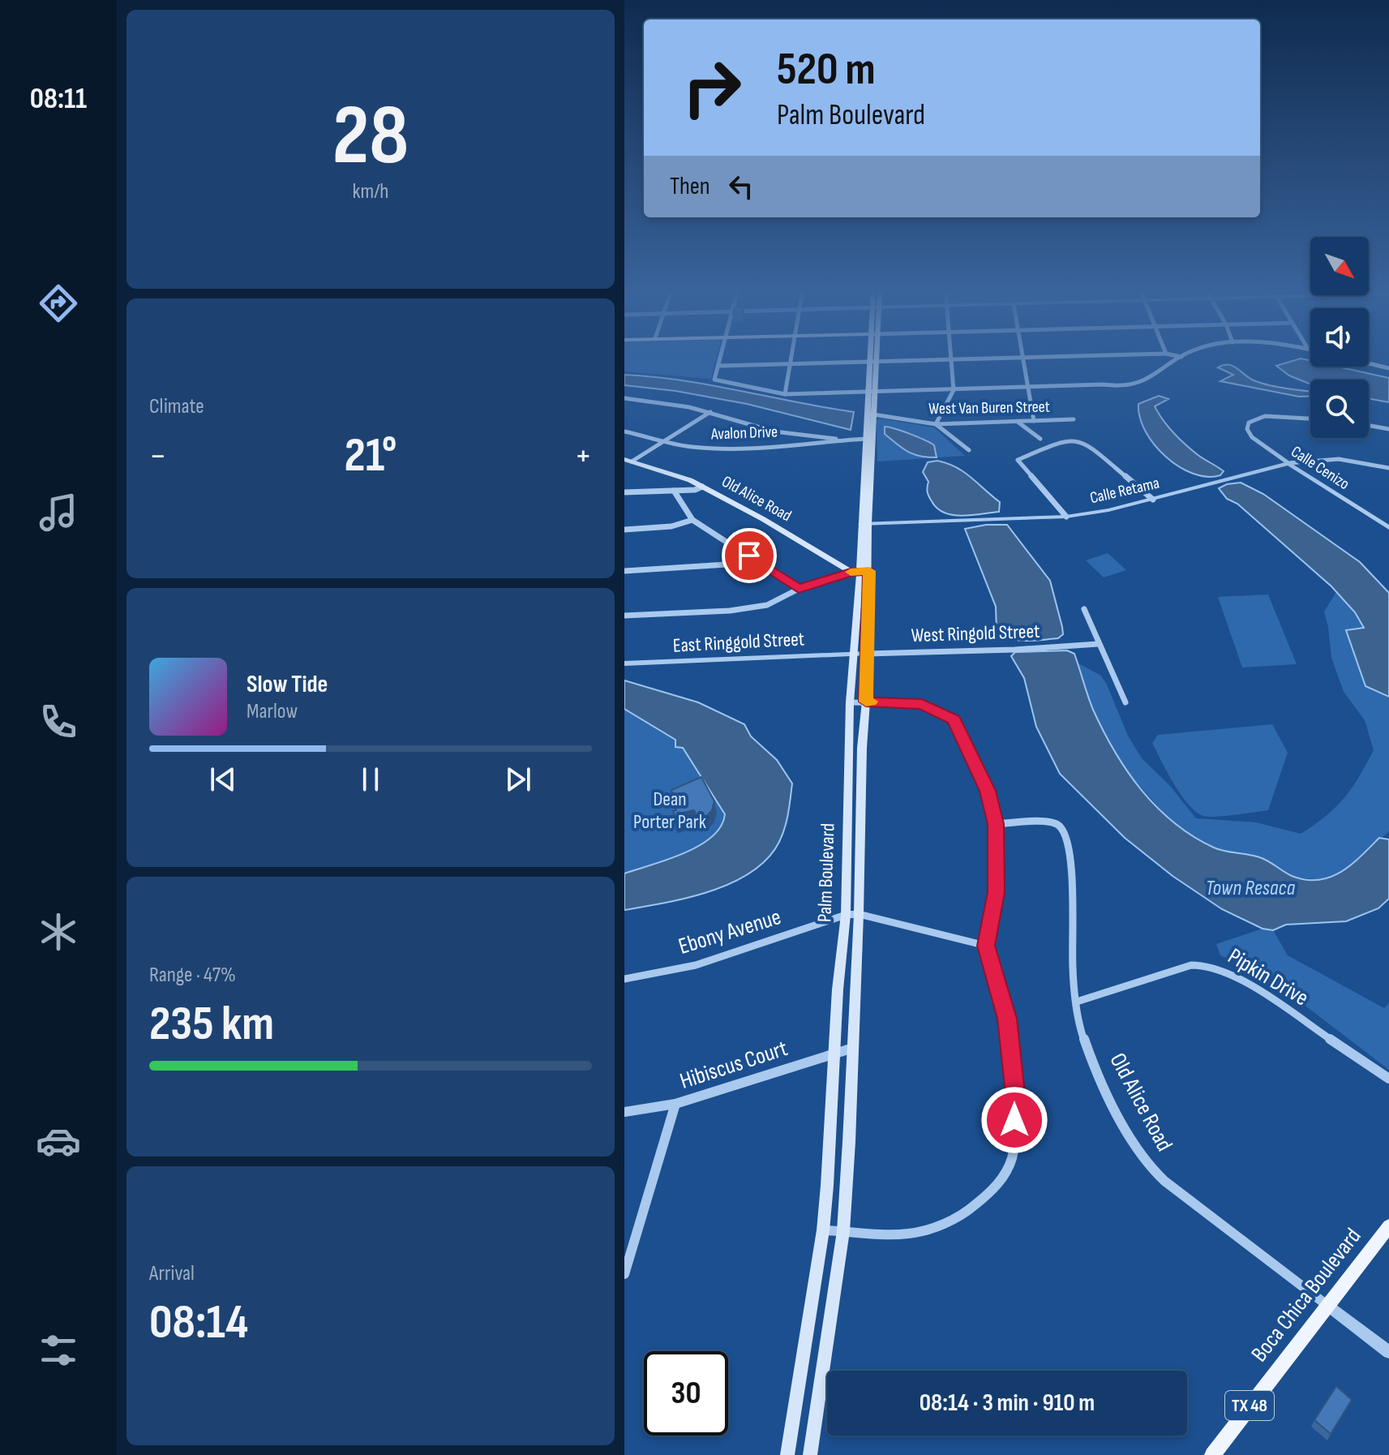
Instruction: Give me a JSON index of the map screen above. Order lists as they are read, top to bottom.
{
  "streets": {
    "main road": [
      "Old Alice Road",
      "Palm Boulevard",
      "Boca Chica Boulevard",
      "TX 48"
    ],
    "street": [
      "West Van Buren Street",
      "Avalon Drive",
      "Calle Cenizo",
      "Calle Retama",
      "West Ringold Street",
      "East Ringgold Street",
      "Ebony Avenue",
      "Pipkin Drive",
      "Hibiscus Court"
    ]
  },
  "crossings": [
    ["West Van Buren Street", "Palm Boulevard"],
    ["Avalon Drive", "Palm Boulevard"],
    ["Calle Cenizo", "Calle Retama"],
    ["Calle Retama", "Palm Boulevard"],
    ["Old Alice Road", "Palm Boulevard"],
    ["Old Alice Road", "Pipkin Drive"],
    ["Old Alice Road", "Boca Chica Boulevard"],
    ["West Ringold Street", "East Ringgold Street"],
    ["West Ringold Street", "Palm Boulevard"],
    ["East Ringgold Street", "Palm Boulevard"],
    ["Palm Boulevard", "Ebony Avenue"],
    ["Palm Boulevard", "Hibiscus Court"]
  ],
  "water": ["Town Resaca"],
  "parks": ["Dean Porter Park"],
  "north": "bottom right",
  "page": {
    "tabs": "08:11",
    "tile": [
      ["28", "km/h"],
      "Climate",
      ["Range · 47%", "235 km"],
      ["Arrival", "08:14"]
    ],
    "turn": ["520 m", "Palm Boulevard"],
    "then": "Then",
    "heat": ["−", "21°", "+"],
    "song": ["Slow Tide", "Marlow"],
    "limit": "30",
    "trip": "08:14 · 3 min · 910 m"
  }
}
